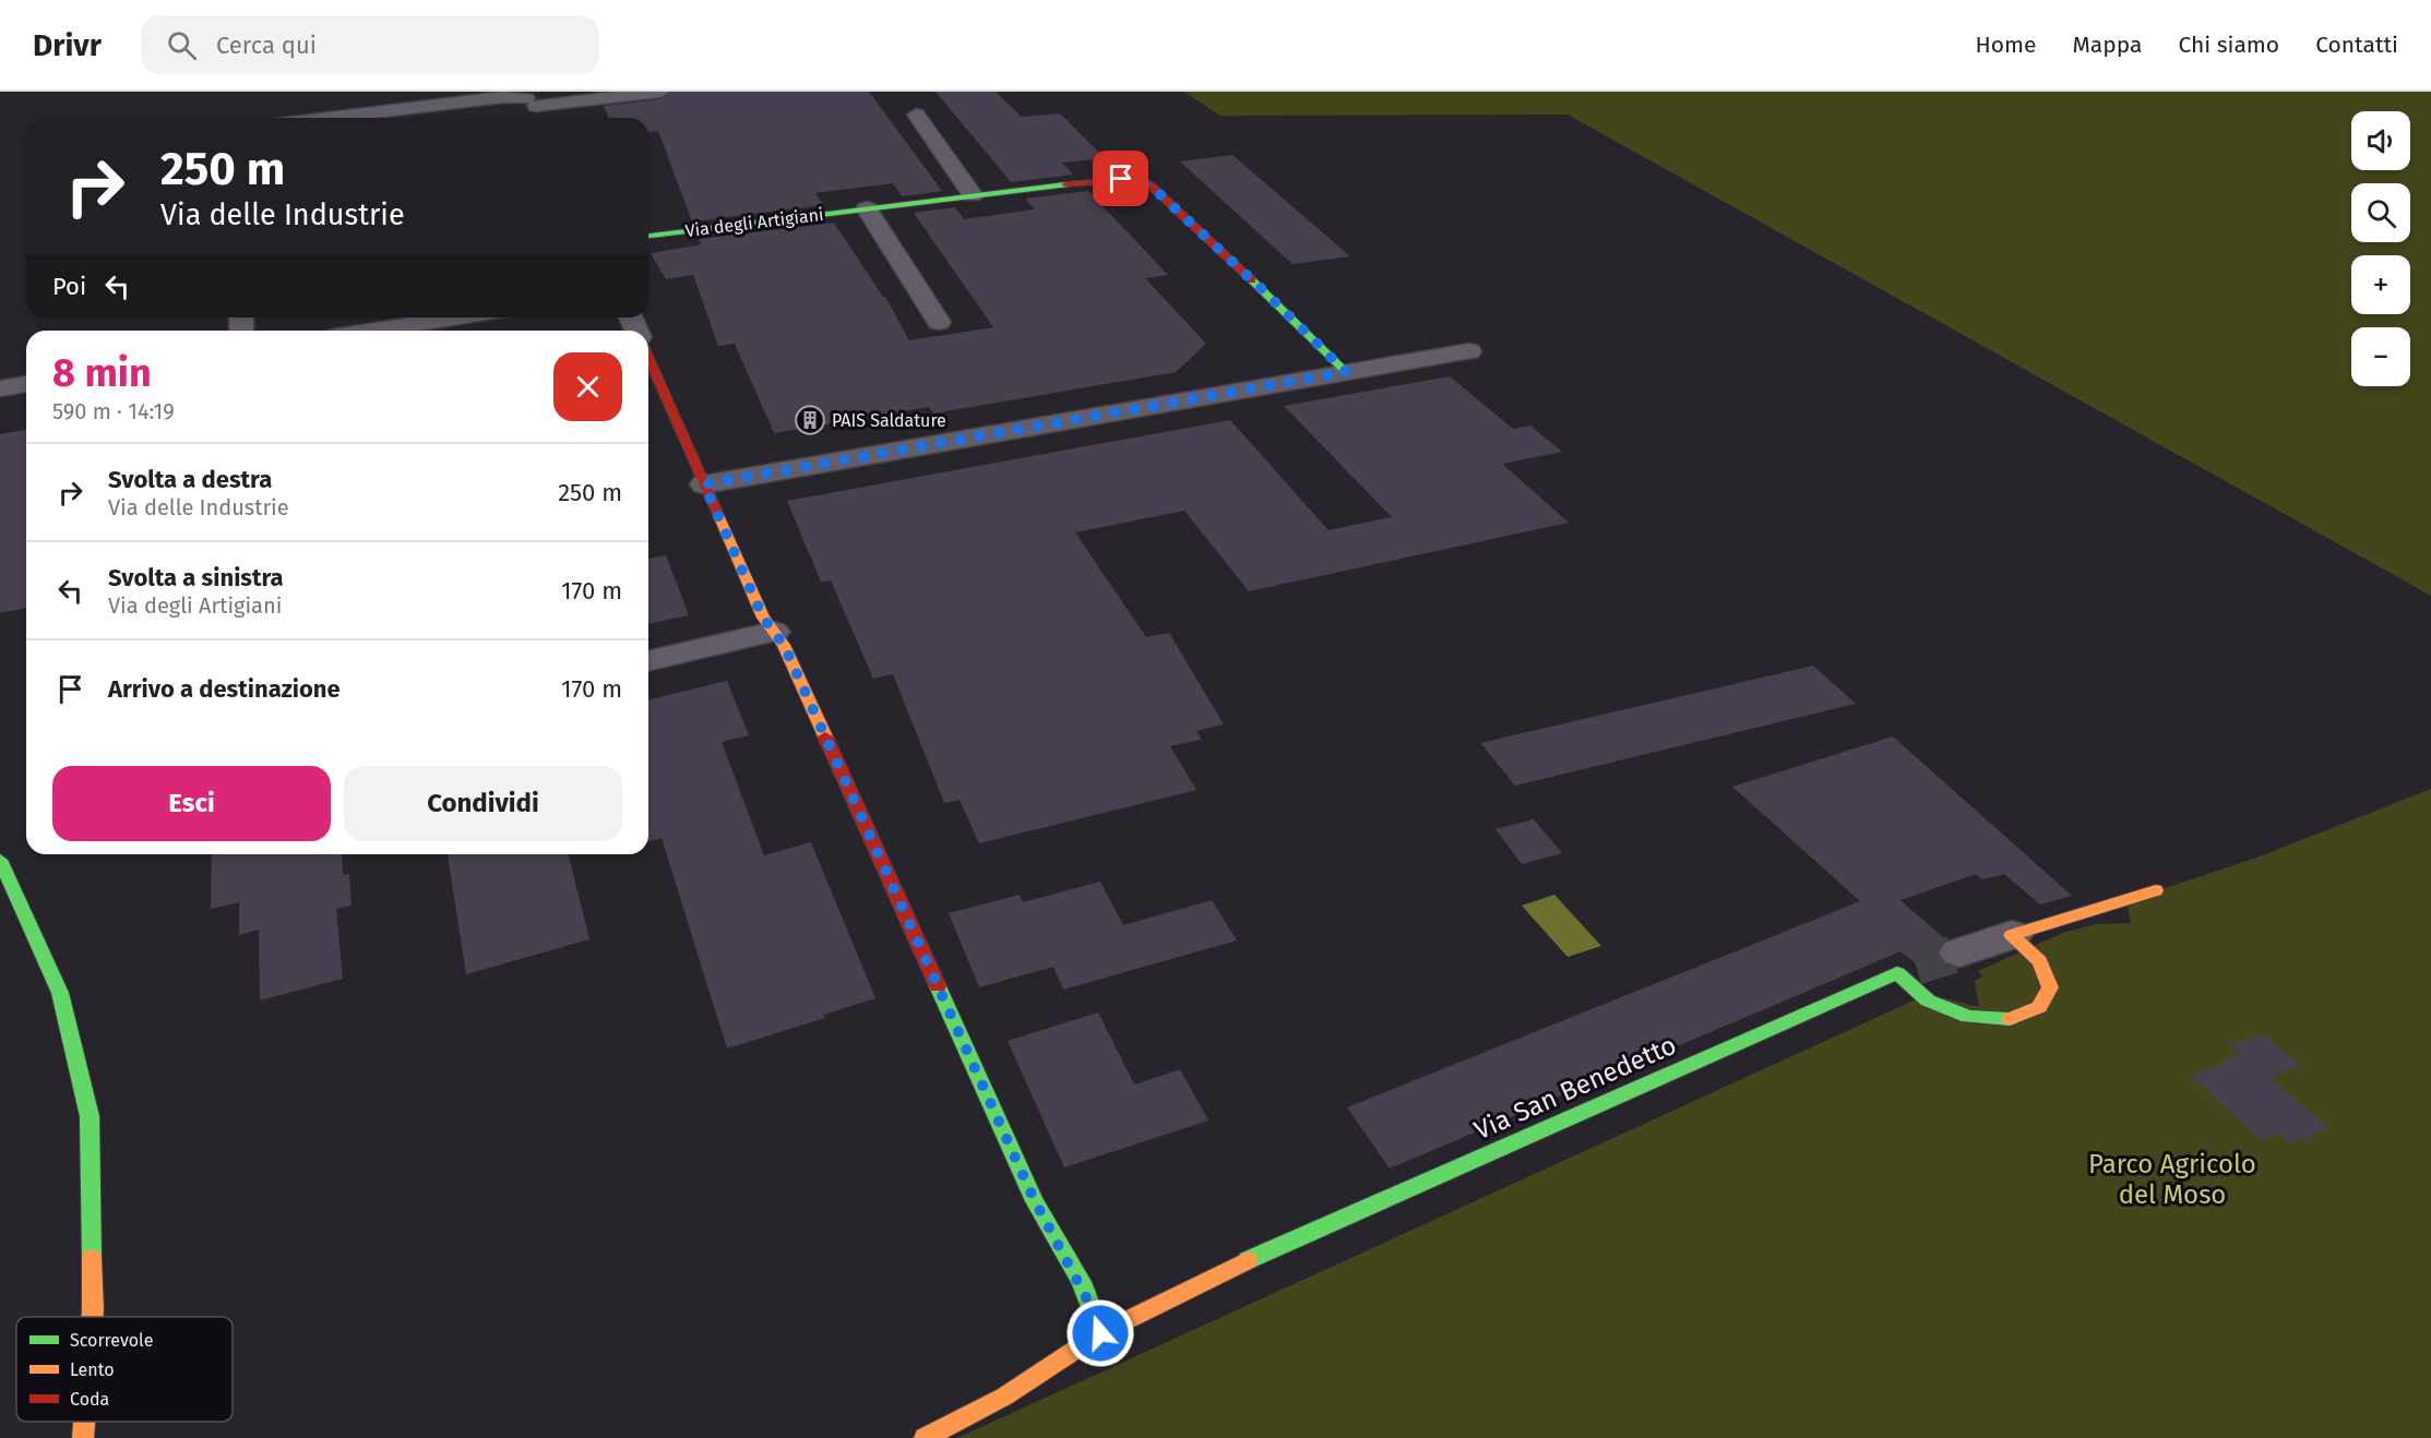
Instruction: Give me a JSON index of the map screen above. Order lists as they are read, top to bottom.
{
  "streets": {
    "street": ["Via degli Artigiani", "Via San Benedetto"]
  },
  "parks": ["Parco Agricolo del Moso"],
  "places": {
    "building": ["PAIS Saldature"]
  },
  "legend": ["Scorrevole", "Lento", "Coda"],
  "page": {
    "header": "Drivr",
    "search": "Cerca qui",
    "nav": [
      "Home",
      "Mappa",
      "Chi siamo",
      "Contatti"
    ],
    "map_buttons": ["+", "−"],
    "turn": ["250 m", "Via delle Industrie"],
    "then": "Poi",
    "heading": ["8 min", "590 m · 14:19"],
    "list": [
      {
        "name": "Svolta a destra",
        "note": "Via delle Industrie",
        "value": "250 m"
      },
      {
        "name": "Svolta a sinistra",
        "note": "Via degli Artigiani",
        "value": "170 m"
      },
      {
        "name": "Arrivo a destinazione",
        "value": "170 m"
      }
    ],
    "buttons": ["Esci", "Condividi"]
  }
}
